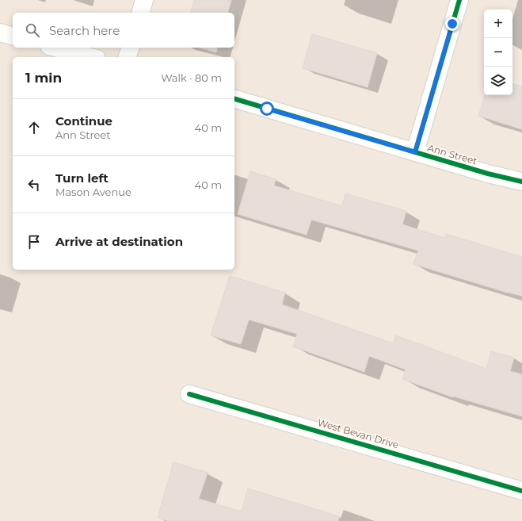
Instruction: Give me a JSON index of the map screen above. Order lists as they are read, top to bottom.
{
  "streets": {
    "street": ["Ann Street", "West Bevan Drive"]
  },
  "page": {
    "map_buttons": ["+", "−"],
    "search": "Search here",
    "heading": ["1 min", "Walk · 80 m"],
    "list": [
      ["Continue", "Ann Street", "40 m"],
      ["Turn left", "Mason Avenue", "40 m"],
      "Arrive at destination"
    ]
  }
}
